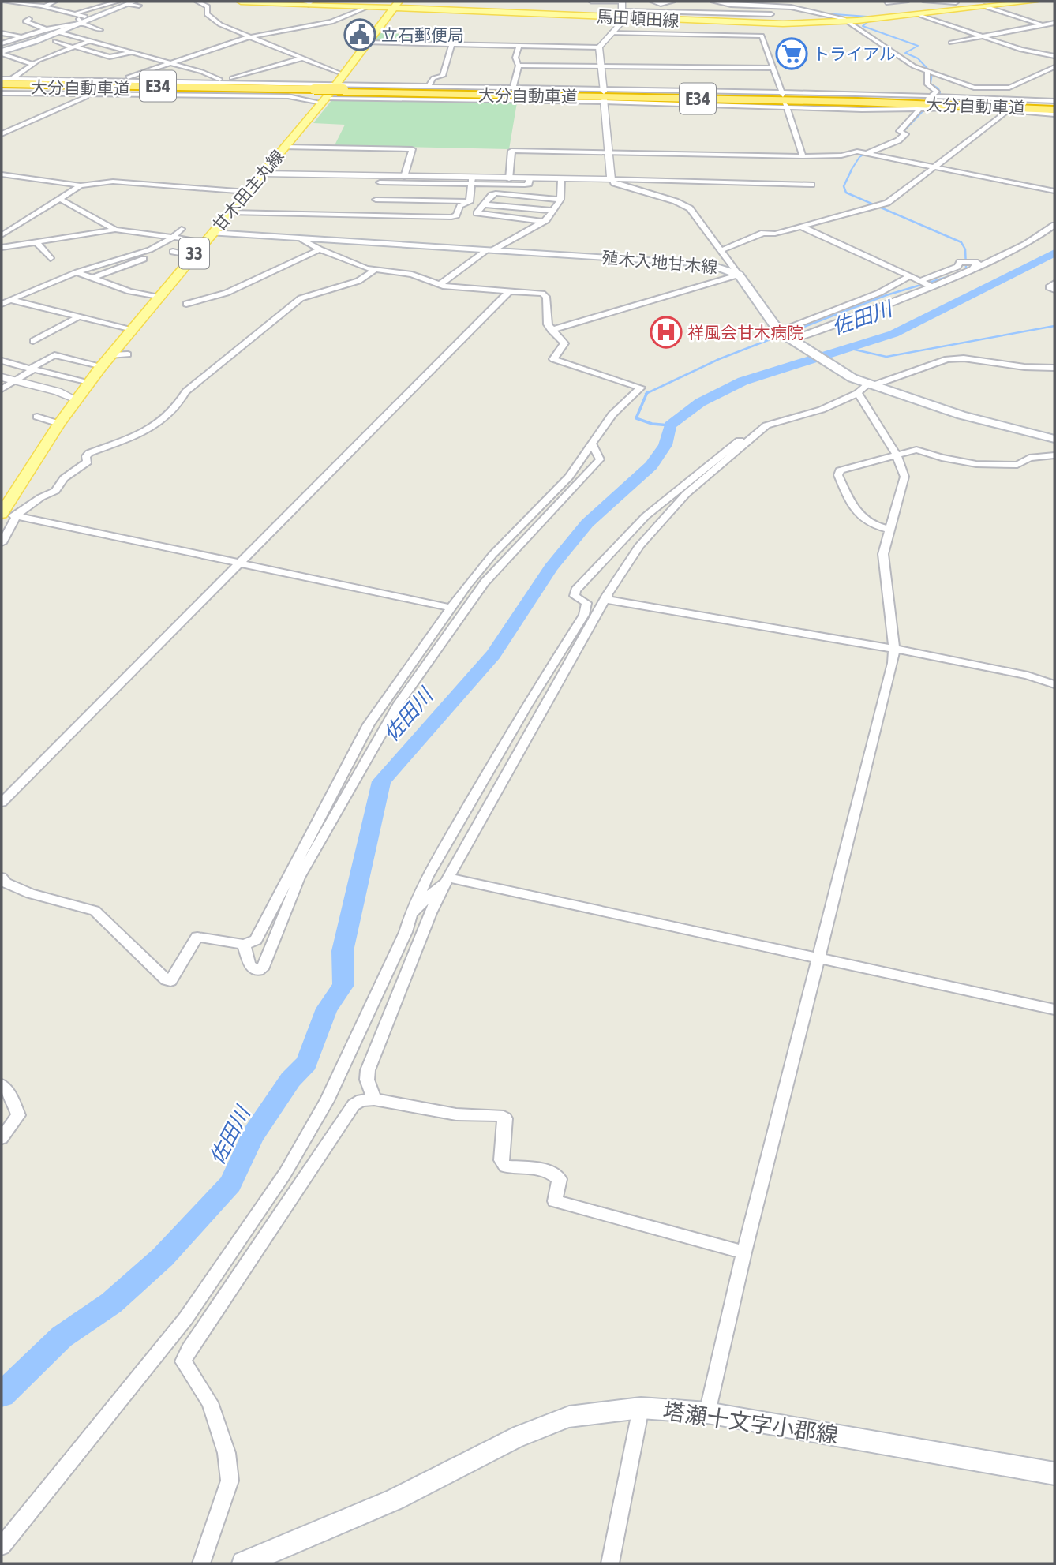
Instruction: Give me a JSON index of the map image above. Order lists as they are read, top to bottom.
{
  "streets": {
    "highway": ["E34", "大分自動車道"],
    "main road": [
      "馬田頓田線",
      "甘木田主丸線",
      "33",
      "殖木入地甘木線",
      "塔瀬十文字小郡線"
    ]
  },
  "crossings": [
    ["馬田頓田線", "甘木田主丸線"],
    ["大分自動車道", "甘木田主丸線"],
    ["甘木田主丸線", "殖木入地甘木線"]
  ],
  "water": ["佐田川"],
  "places": {
    "public building": ["立石郵便局"],
    "supermarket": ["トライアル"],
    "hospital": ["祥風会甘木病院"]
  }
}
